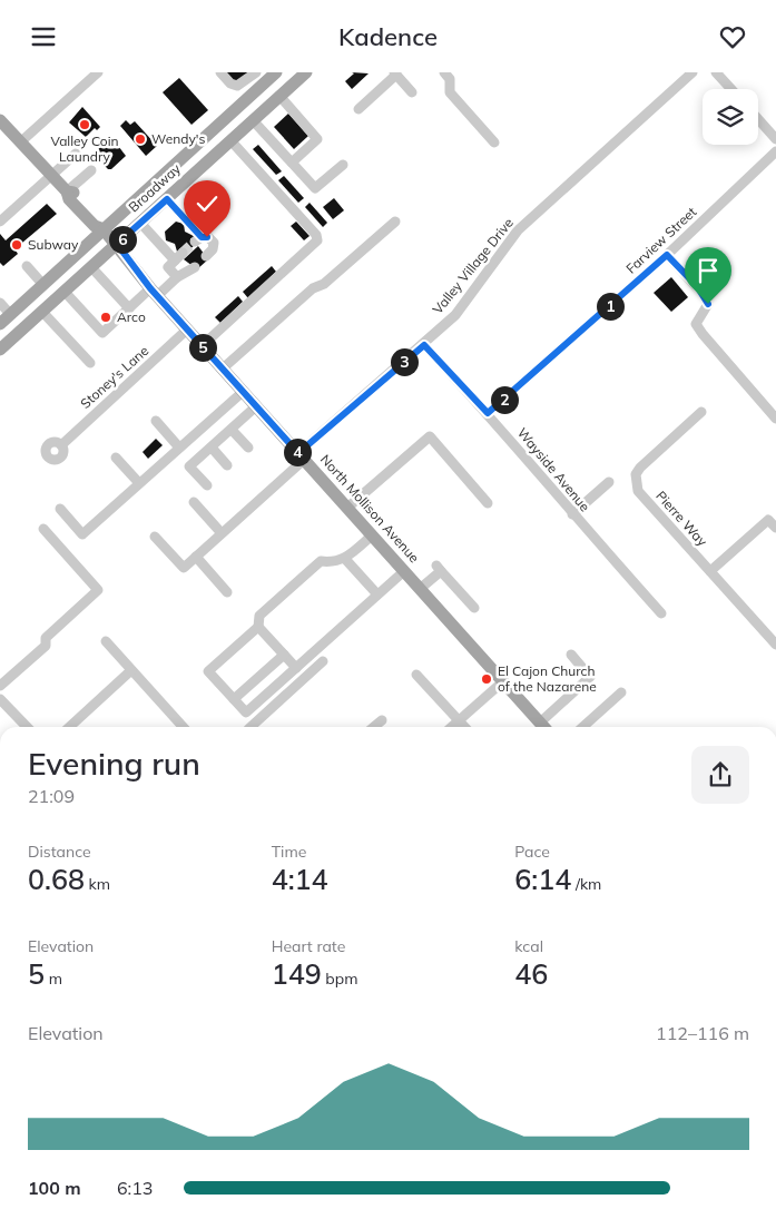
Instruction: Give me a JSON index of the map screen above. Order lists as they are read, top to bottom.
{
  "streets": {
    "main road": ["Broadway", "North Mollison Avenue"],
    "street": [
      "Farview Street",
      "Valley Village Drive",
      "Stoney's Lane",
      "Wayside Avenue",
      "Pierre Way"
    ]
  },
  "crossings": [
    ["Broadway", "North Mollison Avenue"],
    ["Farview Street", "Wayside Avenue"],
    ["Valley Village Drive", "Wayside Avenue"],
    ["Valley Village Drive", "North Mollison Avenue"],
    ["Stoney's Lane", "North Mollison Avenue"]
  ],
  "places": [
    "Valley Coin Laundry",
    "Wendy's",
    "Subway",
    "Arco",
    "El Cajon Church of the Nazarene"
  ],
  "page": {
    "header": "Kadence",
    "pins": [
      "6",
      "1",
      "5",
      "3",
      "2",
      "4"
    ],
    "heading": ["Evening run", "21:09"],
    "stats": [
      ["Distance", "0.68 km"],
      ["Time", "4:14"],
      ["Pace", "6:14 /km"],
      ["Elevation", "5 m"],
      ["Heart rate", "149 bpm"],
      ["kcal", "46"]
    ],
    "chart": ["Elevation", "112–116 m"],
    "list": [
      {
        "name": "100 m",
        "note": "6:13"
      }
    ]
  }
}
